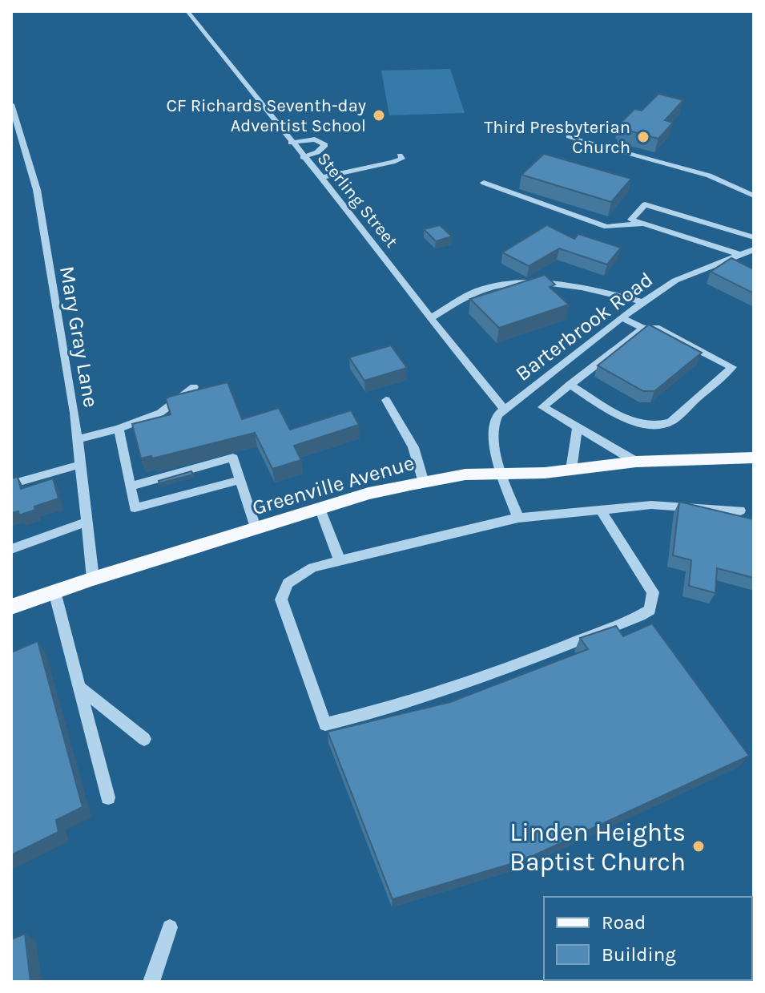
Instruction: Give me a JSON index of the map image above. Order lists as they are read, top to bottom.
{
  "streets": {
    "main road": ["Greenville Avenue"],
    "street": ["Sterling Street", "Barterbrook Road", "Mary Gray Lane"]
  },
  "crossings": [
    ["Sterling Street", "Barterbrook Road"],
    ["Mary Gray Lane", "Greenville Avenue"]
  ],
  "places": ["CF Richards Seventh-day Adventist School", "Third Presbyterian Church", "Linden Heights Baptist Church"],
  "legend": ["Road", "Building"]
}
